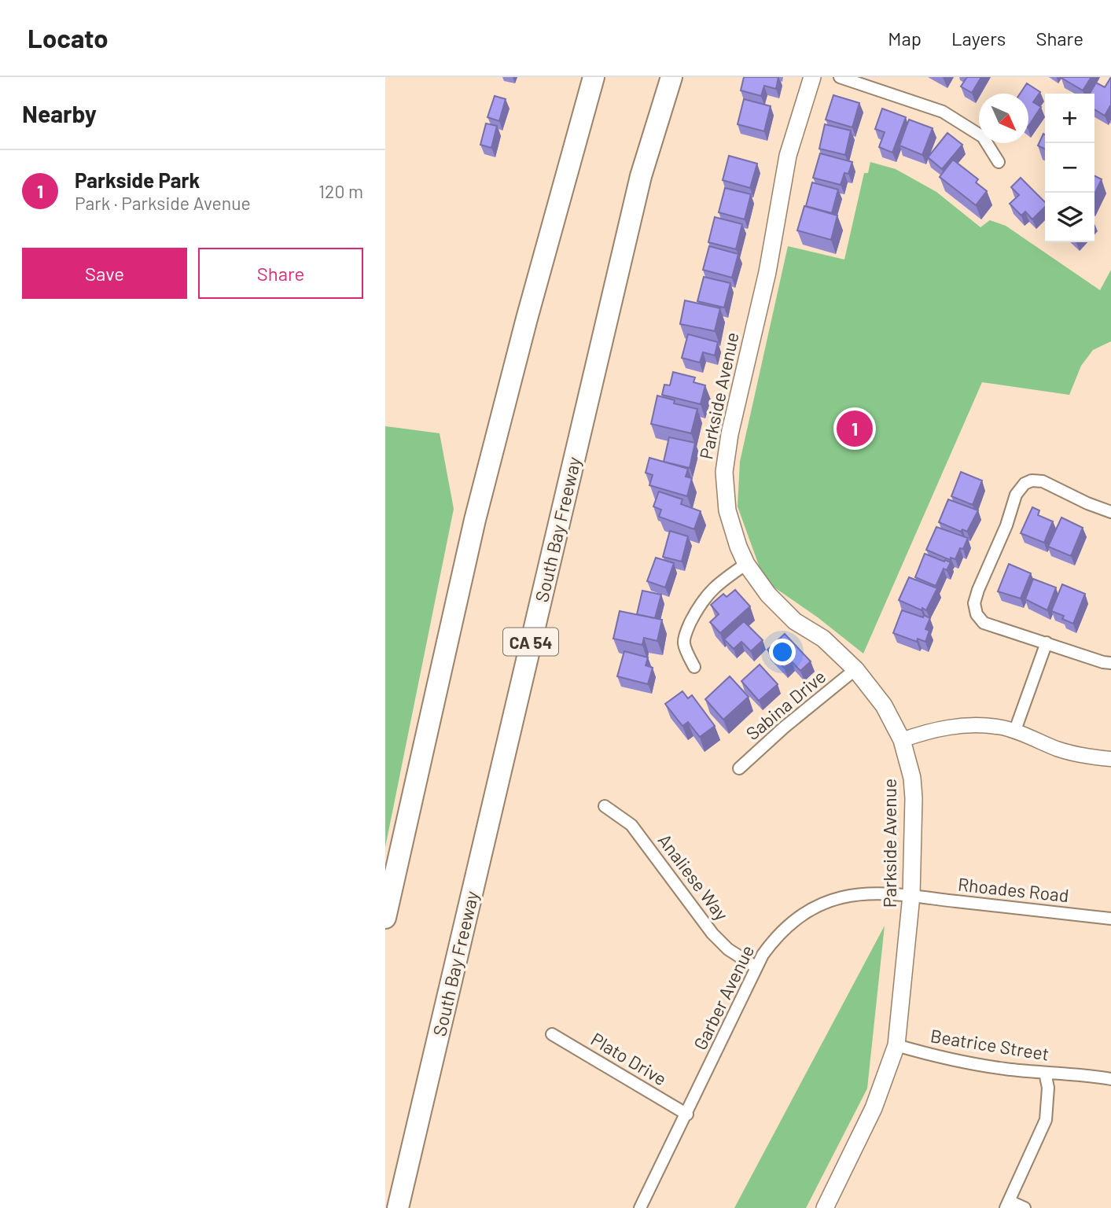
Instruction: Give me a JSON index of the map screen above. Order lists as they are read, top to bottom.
{
  "streets": {
    "highway": ["South Bay Freeway", "CA 54"],
    "main road": ["Parkside Avenue"],
    "street": [
      "Sabina Drive",
      "Analiese Way",
      "Rhoades Road",
      "Garber Avenue",
      "Beatrice Street",
      "Plato Drive"
    ]
  },
  "crossings": [
    ["Parkside Avenue", "Sabina Drive"],
    ["Parkside Avenue", "Rhoades Road"],
    ["Parkside Avenue", "Garber Avenue"],
    ["Parkside Avenue", "Beatrice Street"],
    ["Analiese Way", "Garber Avenue"],
    ["Rhoades Road", "Garber Avenue"],
    ["Garber Avenue", "Plato Drive"]
  ],
  "north": "bottom right",
  "page": {
    "header": "Locato",
    "nav": ["Map", "Layers", "Share"],
    "heading": "Nearby",
    "map_buttons": ["+", "−"],
    "list": [
      {
        "mark": "1",
        "name": "Parkside Park",
        "note": "Park · Parkside Avenue",
        "value": "120 m"
      }
    ],
    "buttons": ["Save", "Share"],
    "pins": "1"
  }
}
